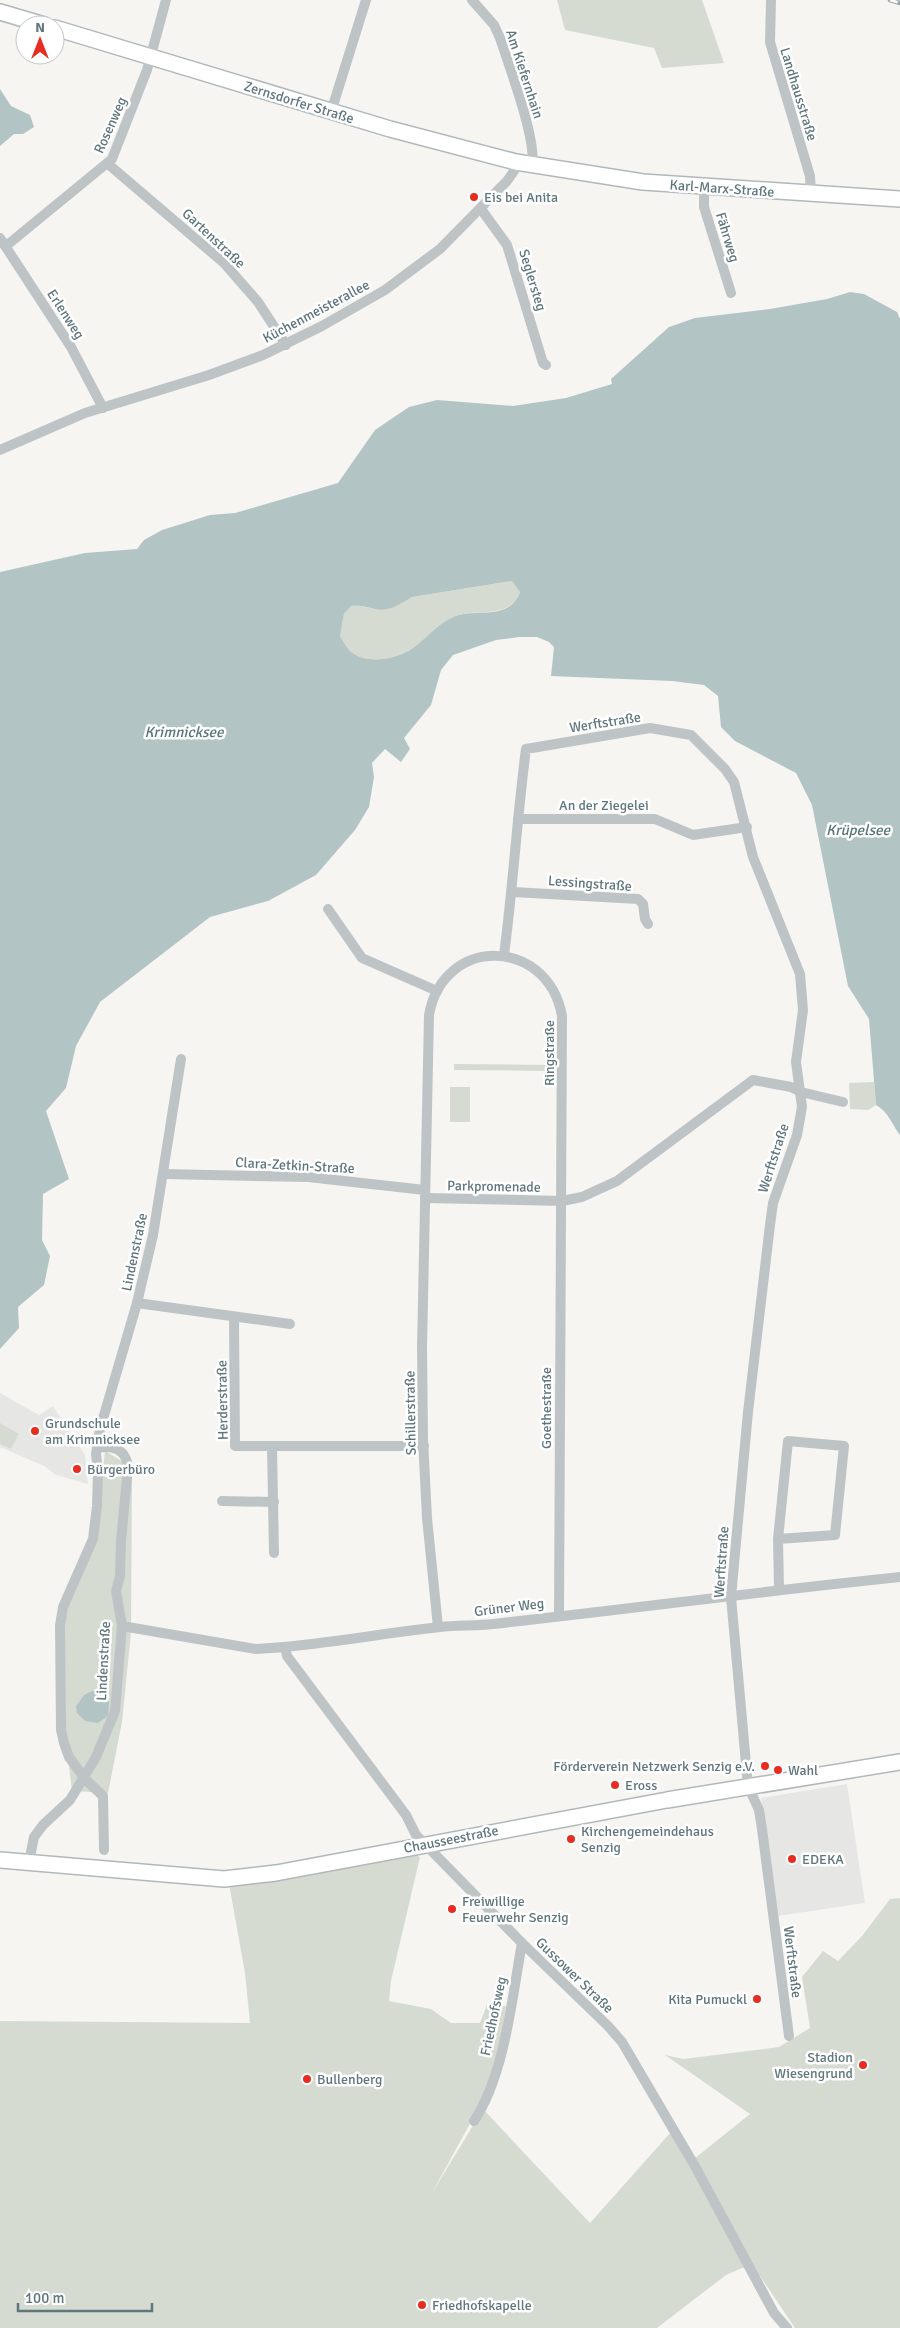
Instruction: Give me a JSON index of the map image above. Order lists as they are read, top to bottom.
{
  "streets": {
    "main road": ["Zernsdorfer Straße", "Karl-Marx-Straße", "Chausseestraße"],
    "street": [
      "Am Kiefernhain",
      "Landhausstraße",
      "Rosenweg",
      "Fährweg",
      "Gartenstraße",
      "Seglersteg",
      "Küchenmeisterallee",
      "Erlenweg",
      "Werftstraße",
      "An der Ziegelei",
      "Lessingstraße",
      "Ringstraße",
      "Clara-Zetkin-Straße",
      "Parkpromenade",
      "Lindenstraße",
      "Herderstraße",
      "Goethestraße",
      "Schillerstraße",
      "Grüner Weg",
      "Gussower Straße",
      "Friedhofsweg"
    ]
  },
  "crossings": [
    ["Am Kiefernhain", "Zernsdorfer Straße"],
    ["Am Kiefernhain", "Karl-Marx-Straße"],
    ["Landhausstraße", "Karl-Marx-Straße"],
    ["Zernsdorfer Straße", "Rosenweg"],
    ["Zernsdorfer Straße", "Karl-Marx-Straße"],
    ["Zernsdorfer Straße", "Küchenmeisterallee"],
    ["Rosenweg", "Gartenstraße"],
    ["Rosenweg", "Erlenweg"],
    ["Karl-Marx-Straße", "Fährweg"],
    ["Gartenstraße", "Küchenmeisterallee"],
    ["Seglersteg", "Küchenmeisterallee"],
    ["Küchenmeisterallee", "Erlenweg"],
    ["Werftstraße", "An der Ziegelei"],
    ["Werftstraße", "Grüner Weg"],
    ["Werftstraße", "Chausseestraße"],
    ["Ringstraße", "Clara-Zetkin-Straße"],
    ["Ringstraße", "Parkpromenade"],
    ["Ringstraße", "Goethestraße"],
    ["Ringstraße", "Schillerstraße"],
    ["Clara-Zetkin-Straße", "Parkpromenade"],
    ["Clara-Zetkin-Straße", "Lindenstraße"],
    ["Clara-Zetkin-Straße", "Schillerstraße"],
    ["Parkpromenade", "Goethestraße"],
    ["Parkpromenade", "Schillerstraße"],
    ["Lindenstraße", "Grüner Weg"],
    ["Lindenstraße", "Chausseestraße"],
    ["Herderstraße", "Schillerstraße"],
    ["Goethestraße", "Grüner Weg"],
    ["Schillerstraße", "Grüner Weg"],
    ["Grüner Weg", "Gussower Straße"],
    ["Chausseestraße", "Gussower Straße"],
    ["Gussower Straße", "Friedhofsweg"]
  ],
  "water": ["Krimnicksee", "Krüpelsee"],
  "places": [
    "Eis bei Anita",
    "Grundschule am Krimnicksee",
    "Bürgerbüro",
    "Förderverein Netzwerk Senzig e.V.",
    "Wahl",
    "Eross",
    "Kirchengemeindehaus Senzig",
    "EDEKA",
    "Freiwillige Feuerwehr Senzig",
    "Kita Pumuckl",
    "Stadion Wiesengrund",
    "Bullenberg",
    "Friedhofskapelle"
  ],
  "scale_bar": "100 m",
  "north": "top"
}
